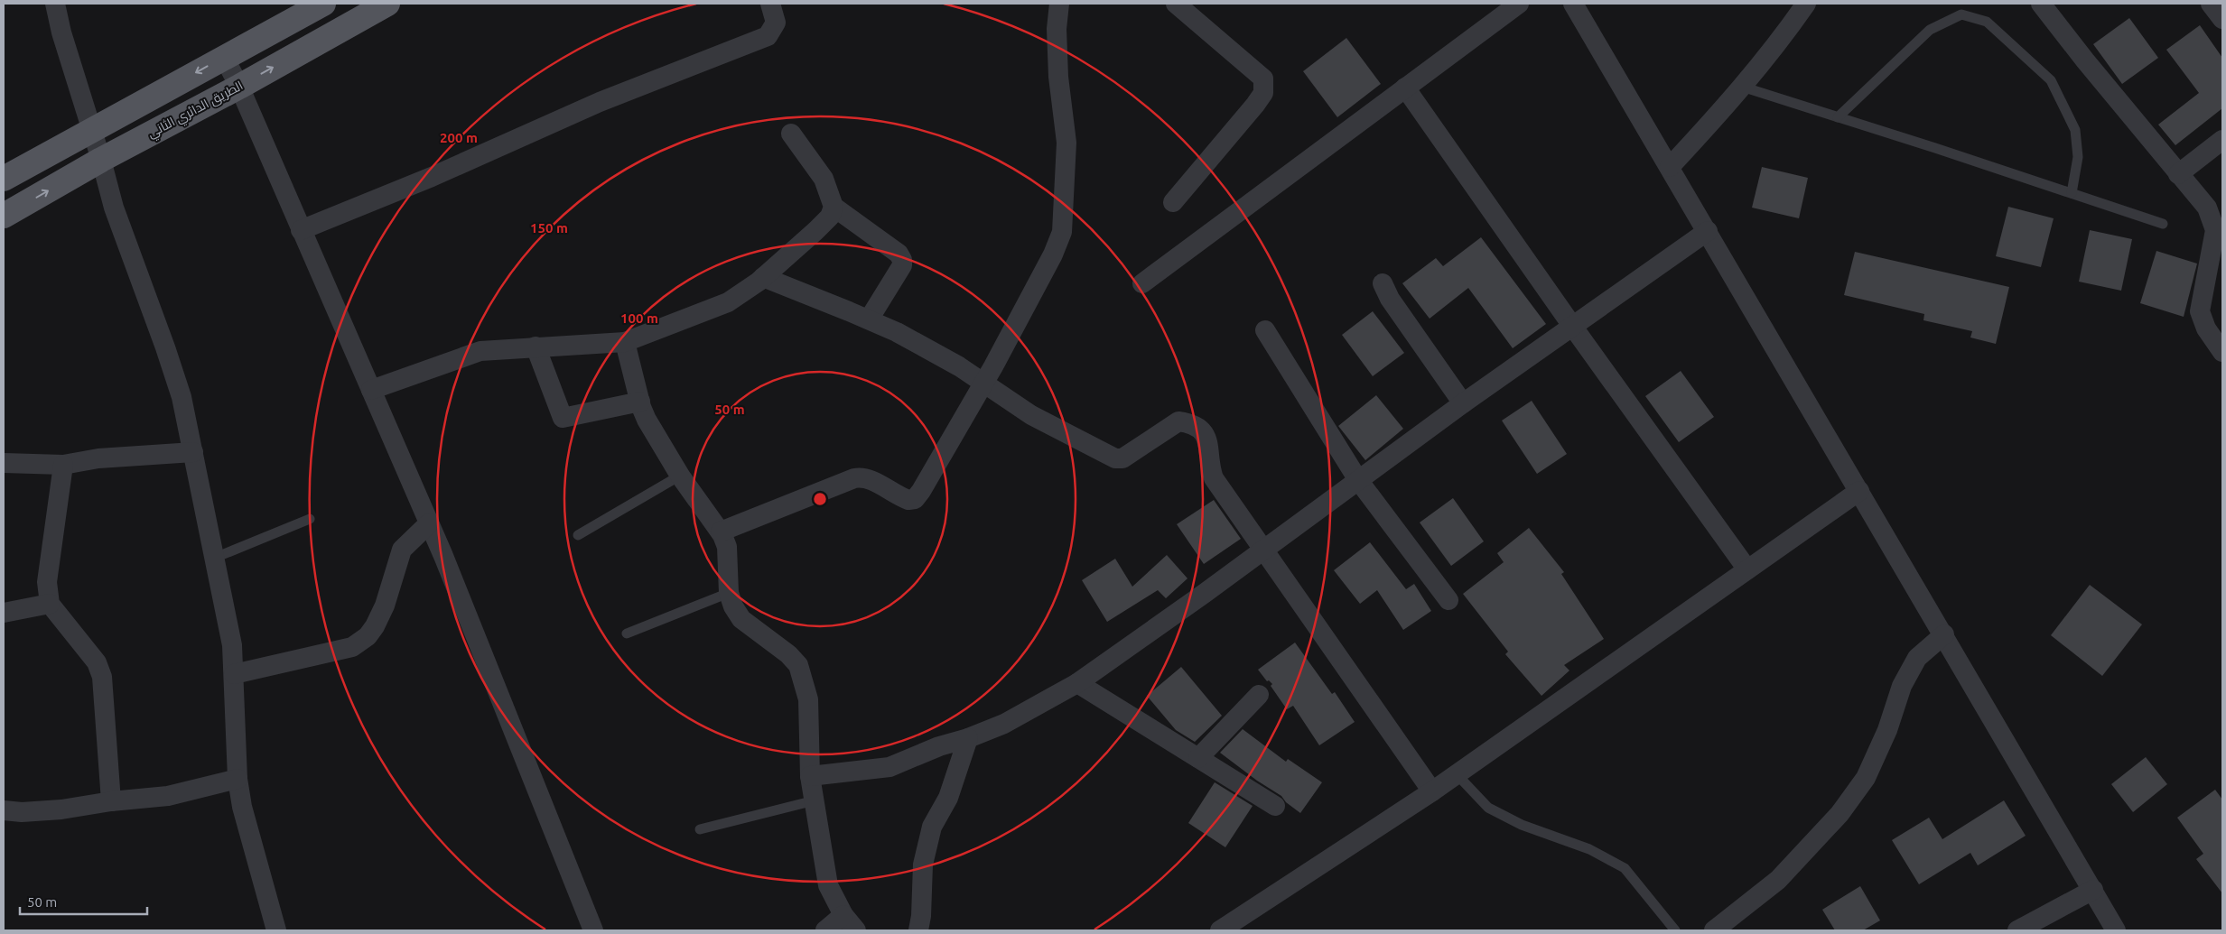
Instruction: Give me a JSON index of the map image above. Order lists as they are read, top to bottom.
{
  "streets": {
    "main road": ["الطريق الدائري الثاني"]
  },
  "scale_bar": "50 m",
  "rings": [
    "200 m",
    "150 m",
    "100 m",
    "50 m"
  ]
}
